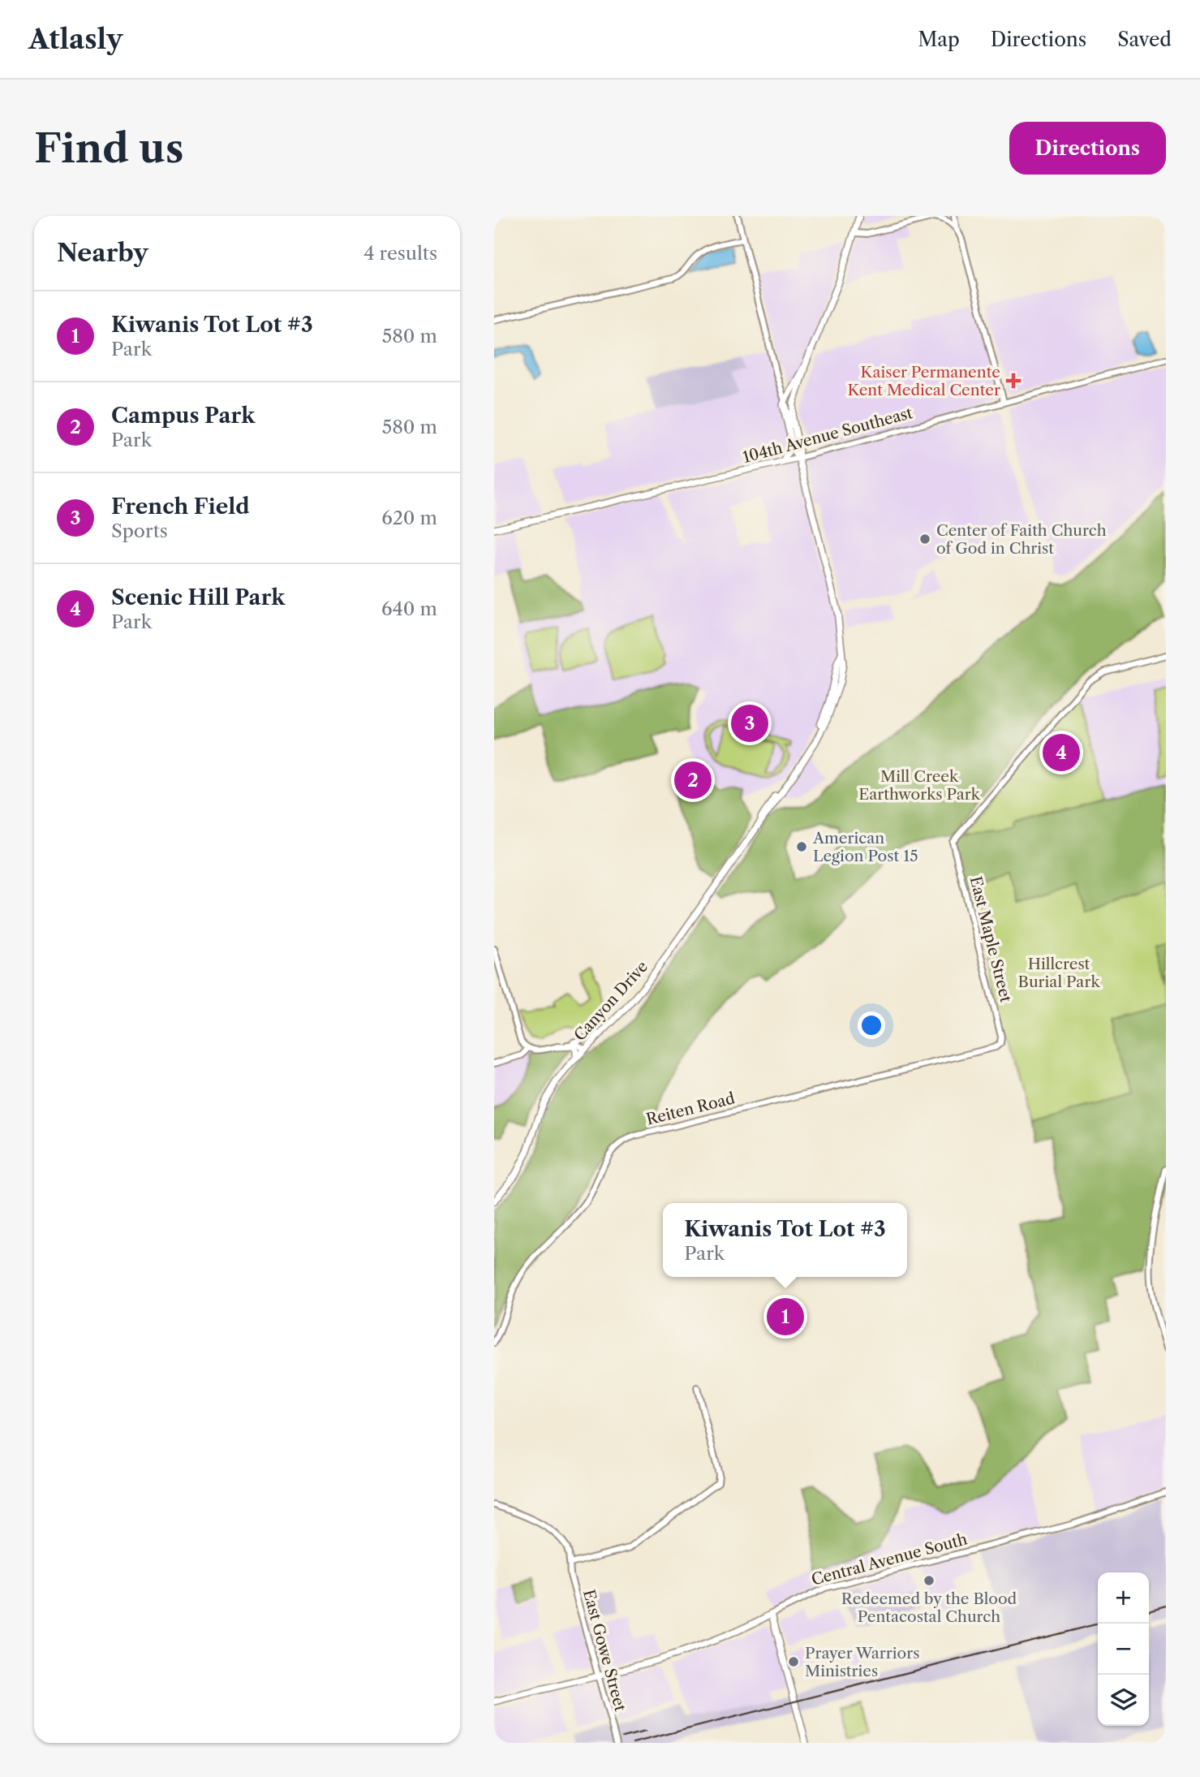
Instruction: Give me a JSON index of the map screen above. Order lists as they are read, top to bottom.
{
  "streets": {
    "main road": ["104th Avenue Southeast", "Canyon Drive", "Central Avenue South"],
    "street": ["East Maple Street", "Reiten Road", "East Gowe Street"]
  },
  "crossings": [
    ["104th Avenue Southeast", "Canyon Drive"],
    ["East Maple Street", "Reiten Road"],
    ["Central Avenue South", "East Gowe Street"]
  ],
  "parks": ["Mill Creek Earthworks Park", "Hillcrest Burial Park"],
  "places": {
    "health": ["Kaiser Permanente Kent Medical Center"],
    "other": [
      "Center of Faith Church of God in Christ",
      "American Legion Post 15",
      "Redeemed by the Blood Pentacostal Church",
      "Prayer Warriors Ministries"
    ]
  },
  "page": {
    "header": "Atlasly",
    "nav": ["Map", "Directions", "Saved"],
    "buttons": "Directions",
    "title": "Find us",
    "heading": ["Nearby", "4 results"],
    "list": [
      {
        "mark": "1",
        "name": "Kiwanis Tot Lot #3",
        "note": "Park",
        "value": "580 m"
      },
      {
        "mark": "2",
        "name": "Campus Park",
        "note": "Park",
        "value": "580 m"
      },
      {
        "mark": "3",
        "name": "French Field",
        "note": "Sports",
        "value": "620 m"
      },
      {
        "mark": "4",
        "name": "Scenic Hill Park",
        "note": "Park",
        "value": "640 m"
      }
    ],
    "pins": [
      "3",
      "4",
      "2",
      "1"
    ],
    "popup": ["Kiwanis Tot Lot #3", "Park"],
    "map_buttons": ["+", "−"]
  }
}
